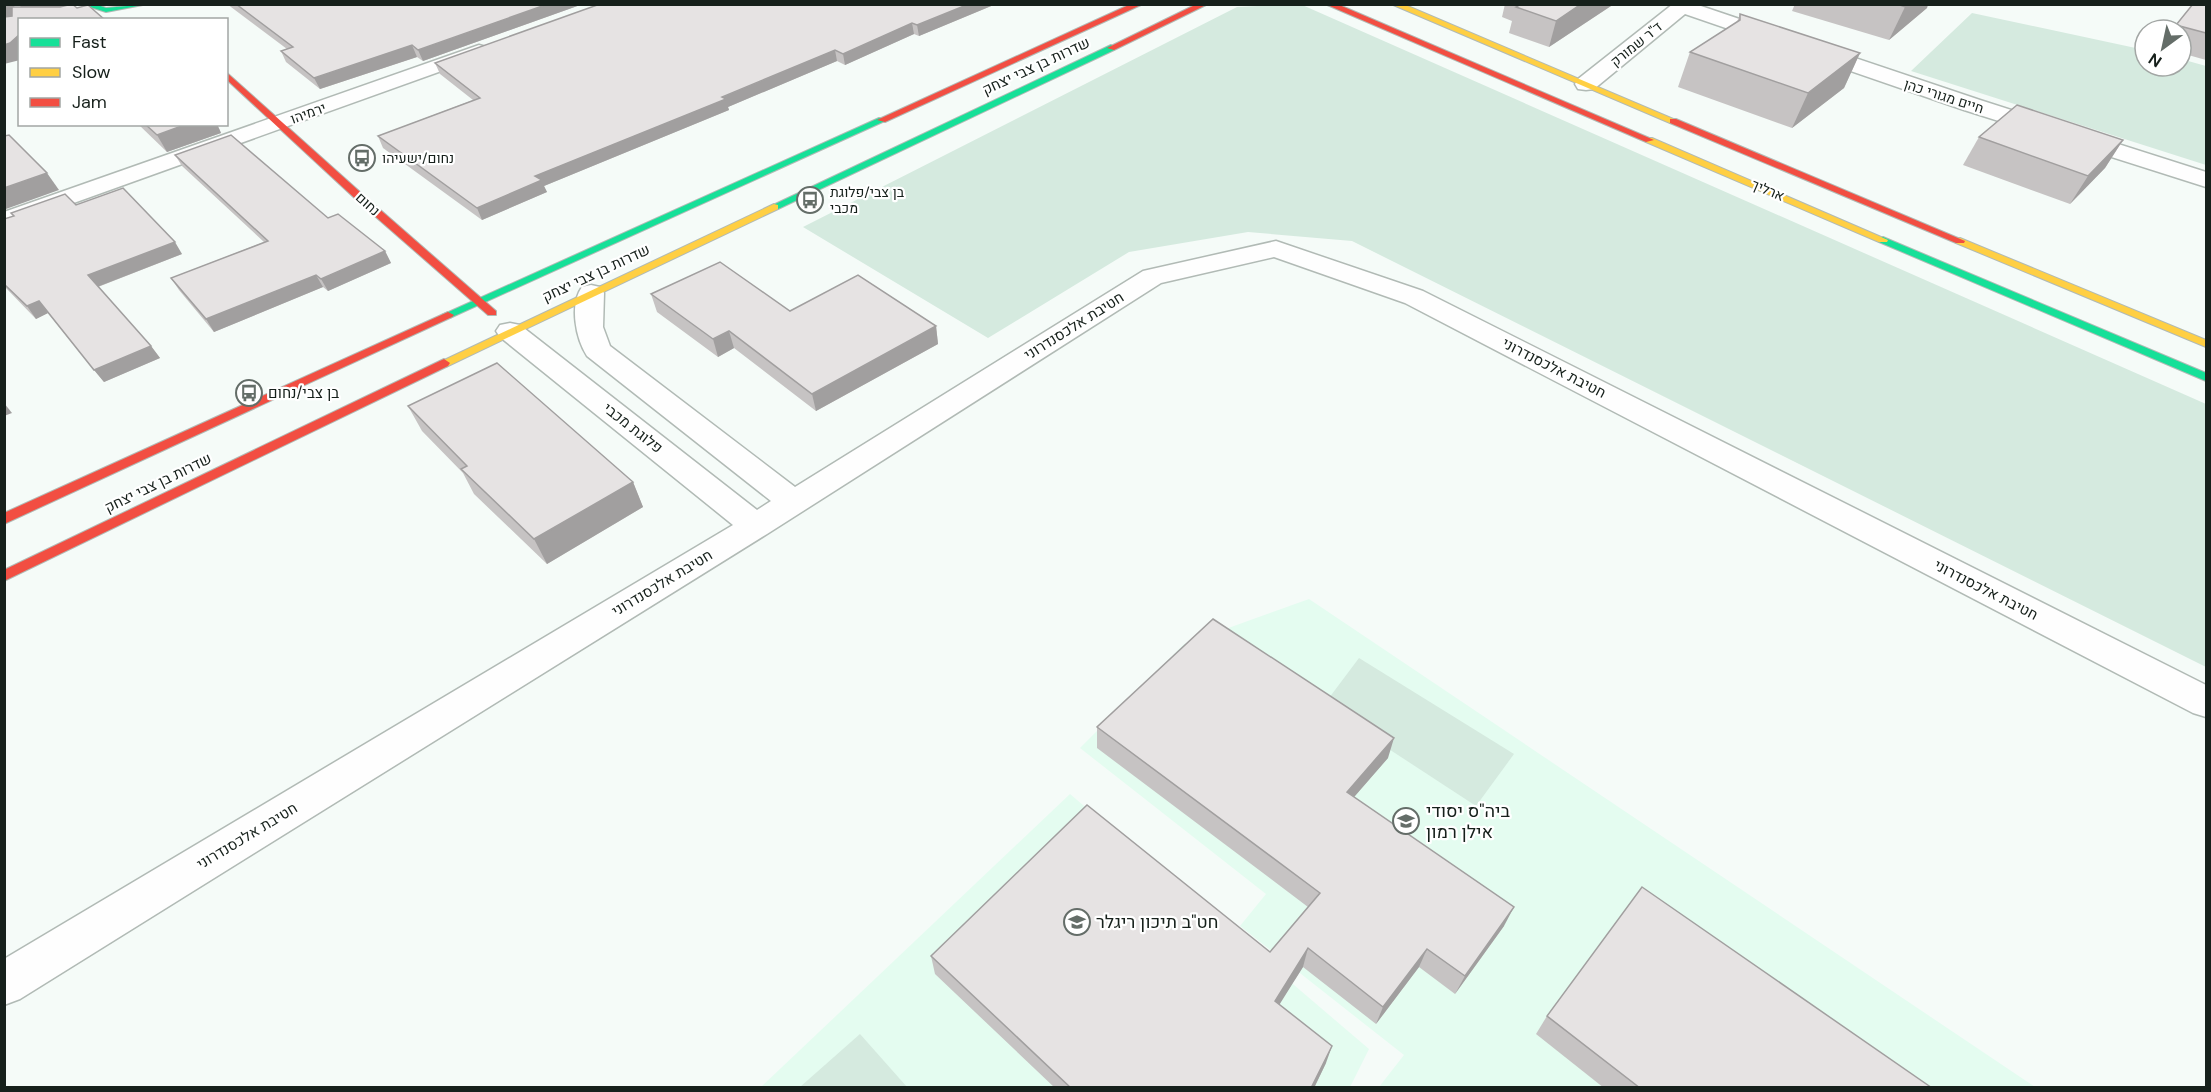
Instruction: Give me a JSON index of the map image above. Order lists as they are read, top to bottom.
{
  "streets": {
    "street": [
      "ד\"ר שמורק",
      "שדרות בן צבי יצחק",
      "חיים מגורי כהן",
      "ירמיהו",
      "ארליך",
      "נחום",
      "חטיבת אלכסנדרוני",
      "פלוגת מכבי"
    ]
  },
  "crossings": [
    ["ד\"ר שמורק", "חיים מגורי כהן"],
    ["ד\"ר שמורק", "ארליך"],
    ["שדרות בן צבי יצחק", "נחום"],
    ["שדרות בן צבי יצחק", "פלוגת מכבי"],
    ["ירמיהו", "נחום"],
    ["נחום", "פלוגת מכבי"],
    ["חטיבת אלכסנדרוני", "פלוגת מכבי"]
  ],
  "places": {
    "bus stop": ["נחום/ישעיהו", "בן צבי/פלוגת מכבי", "בן צבי/נחום"],
    "school or university": ["ביה\"ס יסודי אילן רמון", "חט\"ב תיכון ריגלר"]
  },
  "legend": ["Fast", "Slow", "Jam"],
  "north": "bottom left"
}
